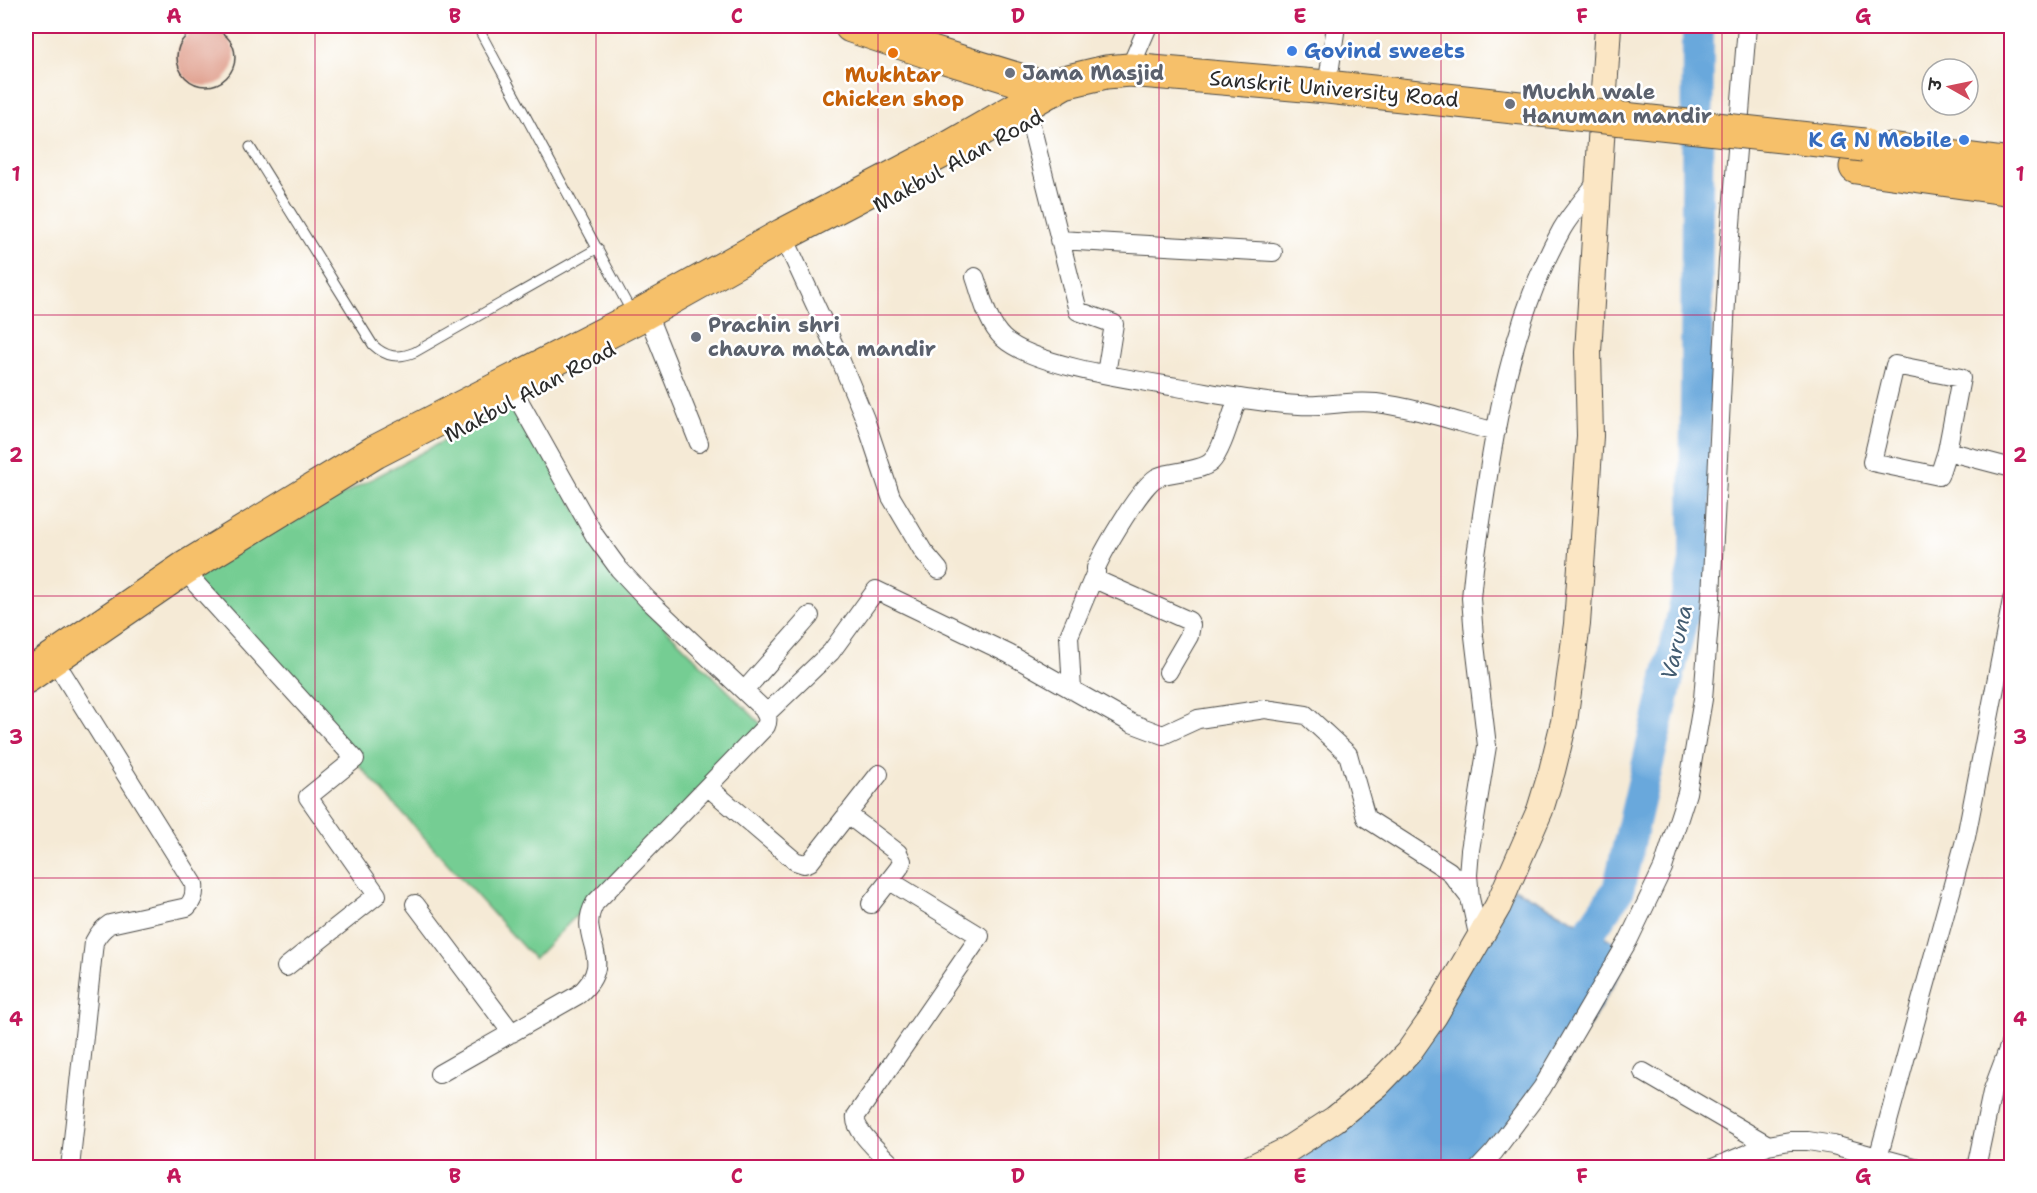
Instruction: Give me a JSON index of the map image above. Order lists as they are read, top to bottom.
{
  "streets": {
    "highway": ["Sanskrit University Road", "Makbul Alan Road"]
  },
  "crossings": [
    ["Sanskrit University Road", "Makbul Alan Road"]
  ],
  "water": ["Varuna"],
  "places": [
    "Govind sweets",
    "Mukhtar Chicken shop",
    "Jama Masjid",
    "Muchh wale Hanuman mandir",
    "K G N Mobile",
    "Prachin shri chaura mata mandir"
  ],
  "north": "left",
  "grid": {
    "columns": [
      "A",
      "B",
      "C",
      "D",
      "E",
      "F",
      "G"
    ],
    "rows": [
      "1",
      "2",
      "3",
      "4"
    ]
  }
}
